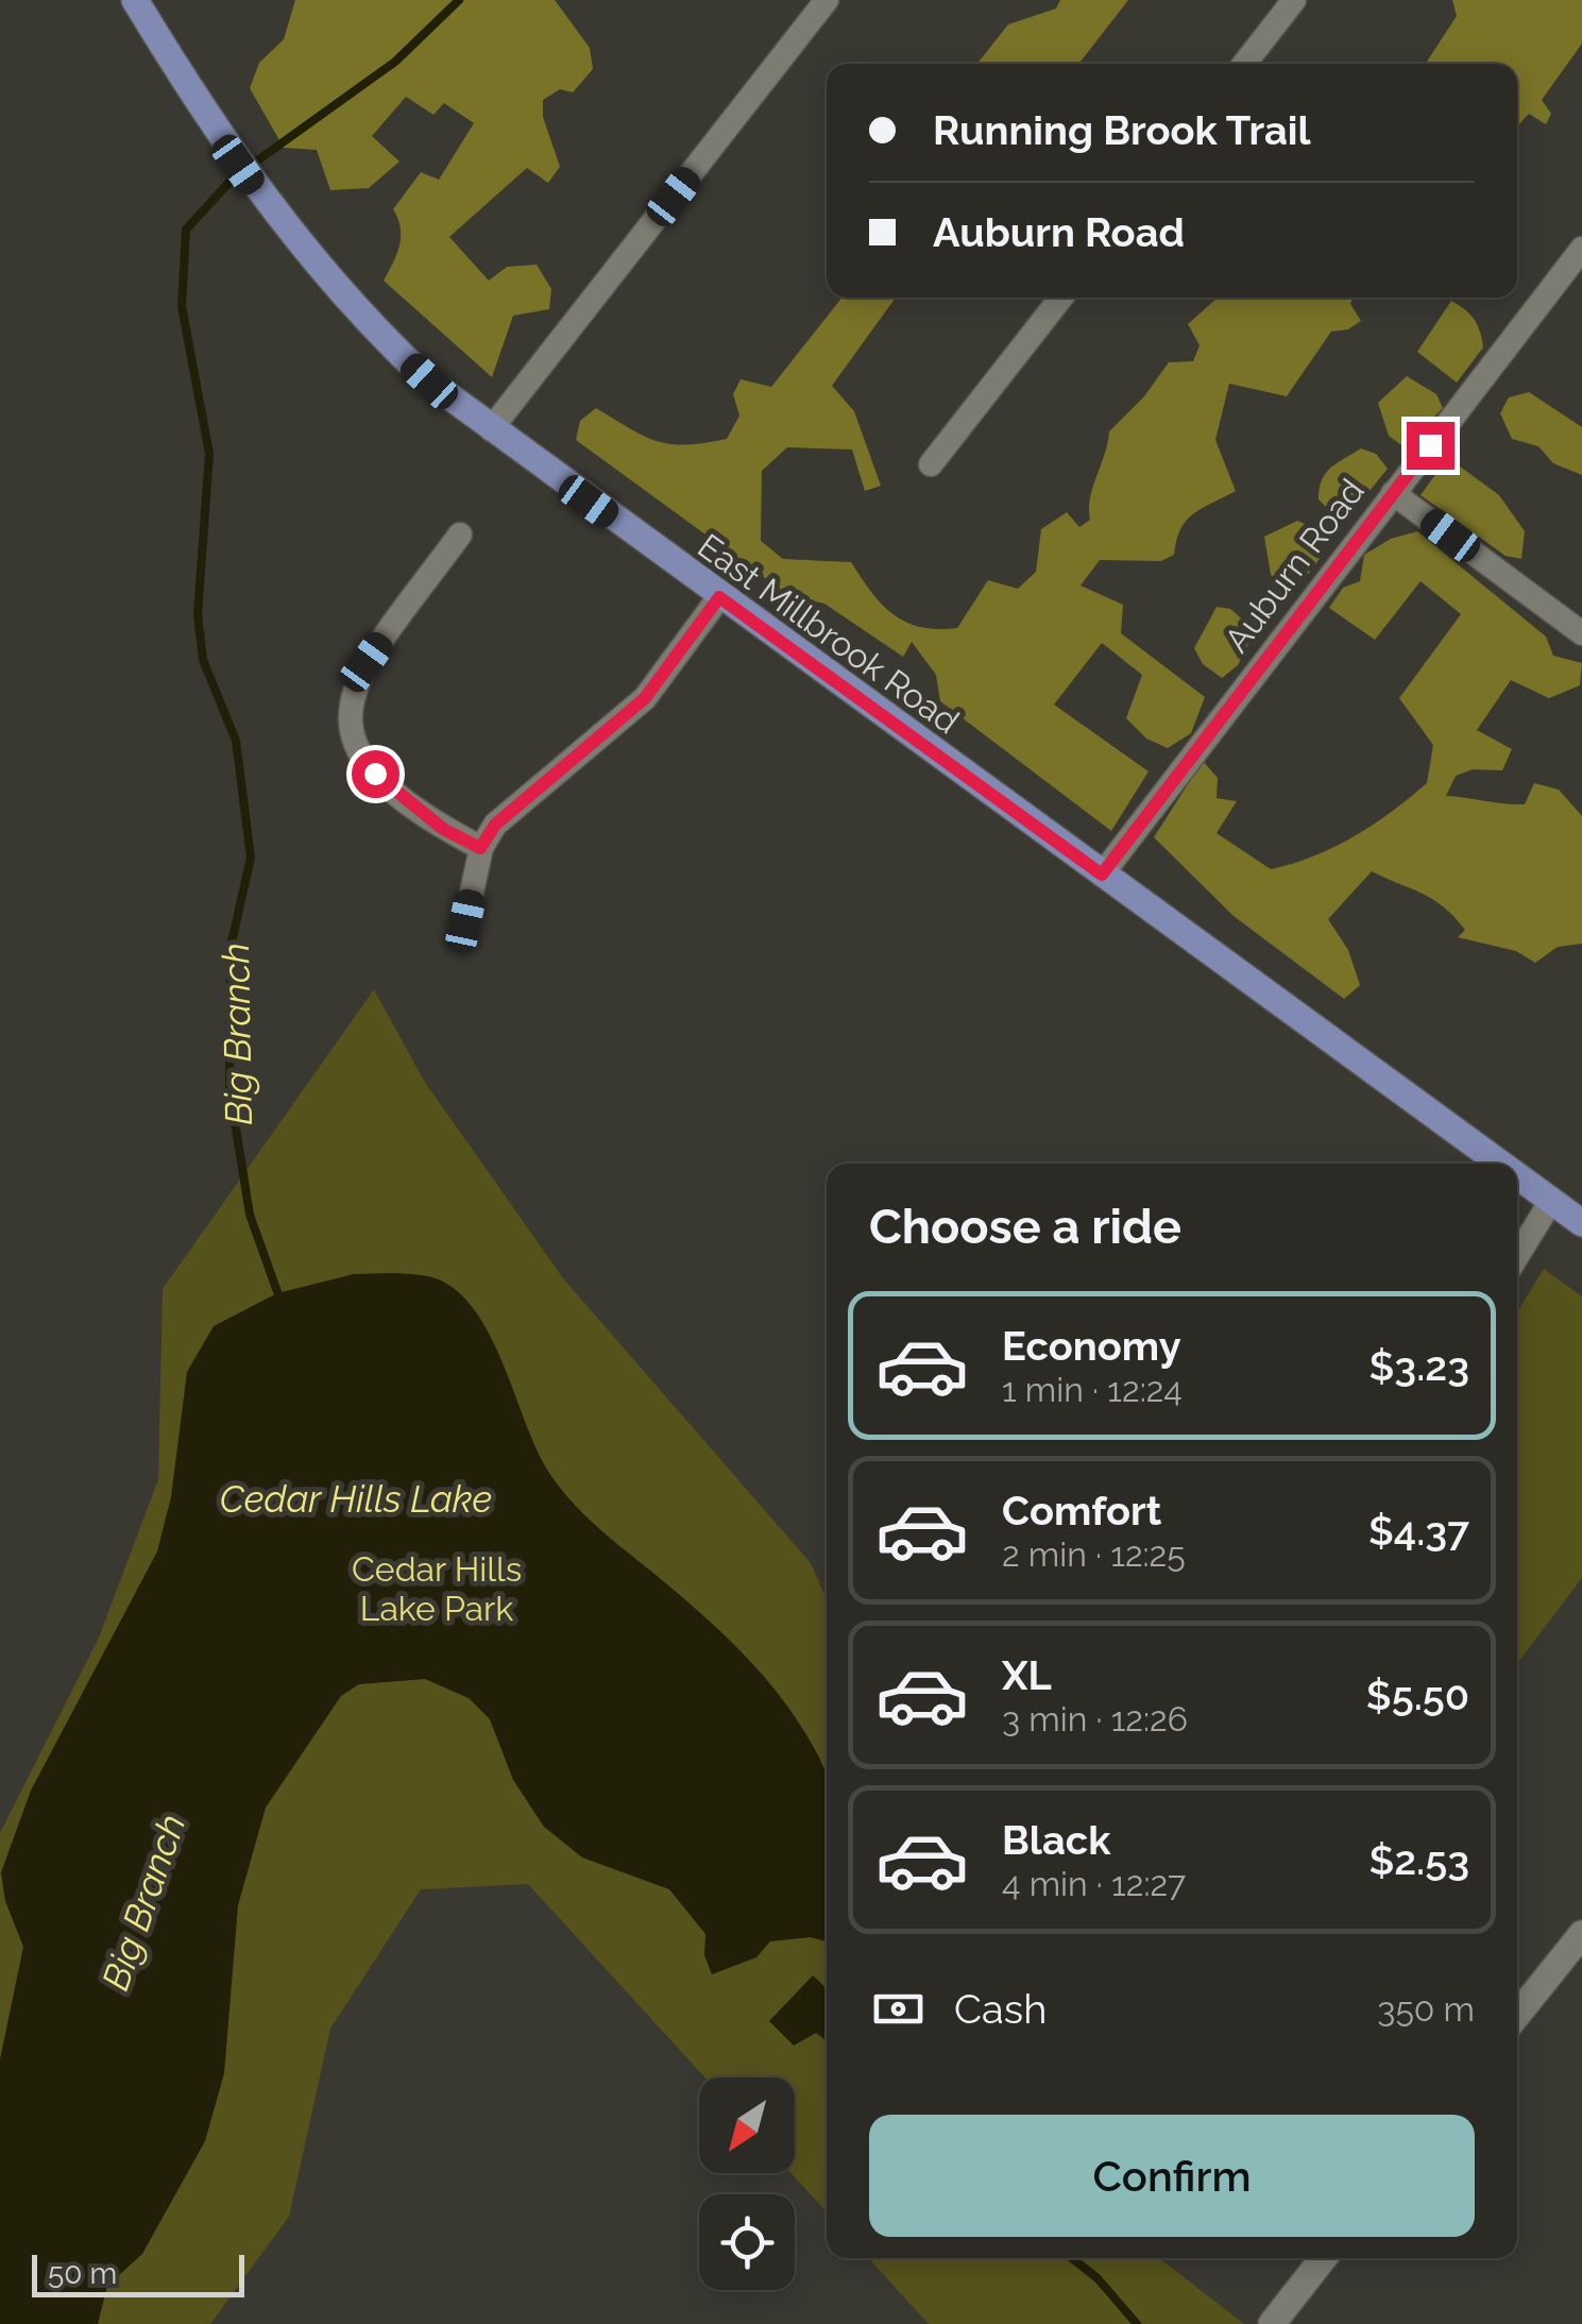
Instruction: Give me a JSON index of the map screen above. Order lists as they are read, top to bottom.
{
  "streets": {
    "main road": ["East Millbrook Road"],
    "street": ["Auburn Road"]
  },
  "crossings": [
    ["Auburn Road", "East Millbrook Road"]
  ],
  "water": ["Big Branch", "Cedar Hills Lake"],
  "parks": ["Cedar Hills Lake Park"],
  "scale_bar": "50 m",
  "north": "bottom left",
  "page": {
    "banner": ["Running Brook Trail", "Auburn Road"],
    "heading": "Choose a ride",
    "list": [
      {
        "name": "Economy",
        "note": "1 min · 12:24",
        "value": "$3.23"
      },
      {
        "name": "Comfort",
        "note": "2 min · 12:25",
        "value": "$4.37"
      },
      {
        "name": "XL",
        "note": "3 min · 12:26",
        "value": "$5.50"
      },
      {
        "name": "Black",
        "note": "4 min · 12:27",
        "value": "$2.53"
      }
    ],
    "pay": ["Cash", "350 m"],
    "buttons": "Confirm",
    "scale": "50 m"
  }
}
